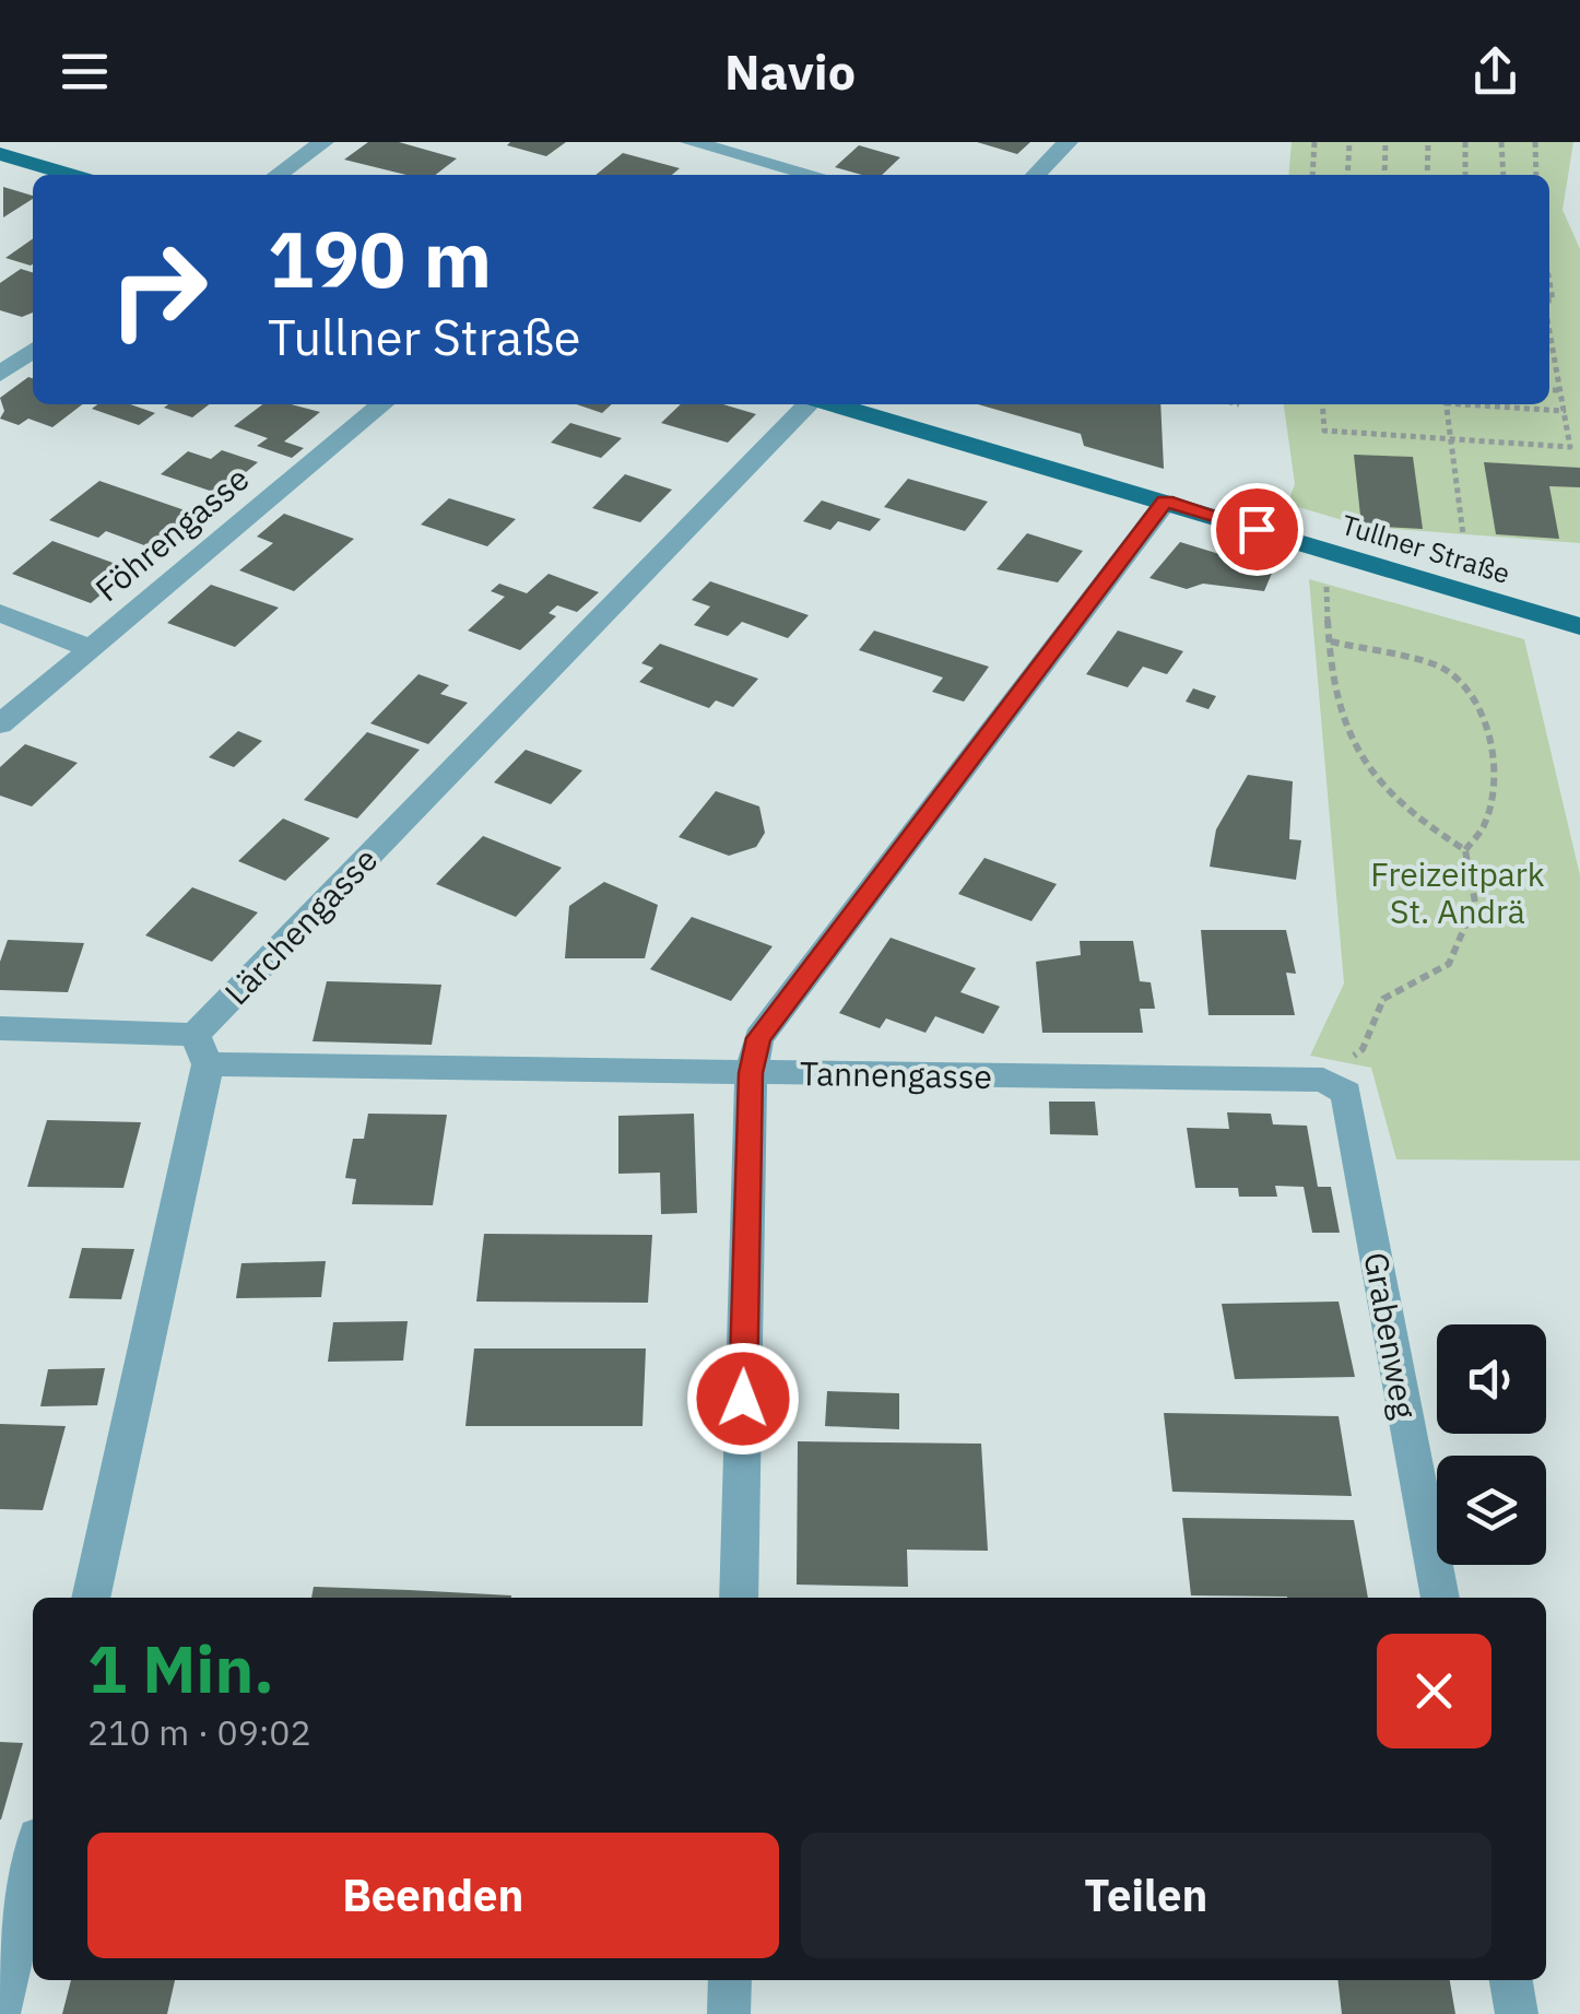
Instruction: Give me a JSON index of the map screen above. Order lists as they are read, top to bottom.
{
  "streets": {
    "main road": ["Tullner Straße"],
    "street": [
      "Föhrengasse",
      "Lärchengasse",
      "Tannengasse",
      "Grabenweg"
    ]
  },
  "crossings": [
    ["Lärchengasse", "Tannengasse"],
    ["Tannengasse", "Grabenweg"]
  ],
  "parks": ["Freizeitpark St. Andrä"],
  "page": {
    "header": "Navio",
    "turn": ["190 m", "Tullner Straße"],
    "heading": ["1 Min.", "210 m · 09:02"],
    "buttons": ["Beenden", "Teilen"]
  }
}
